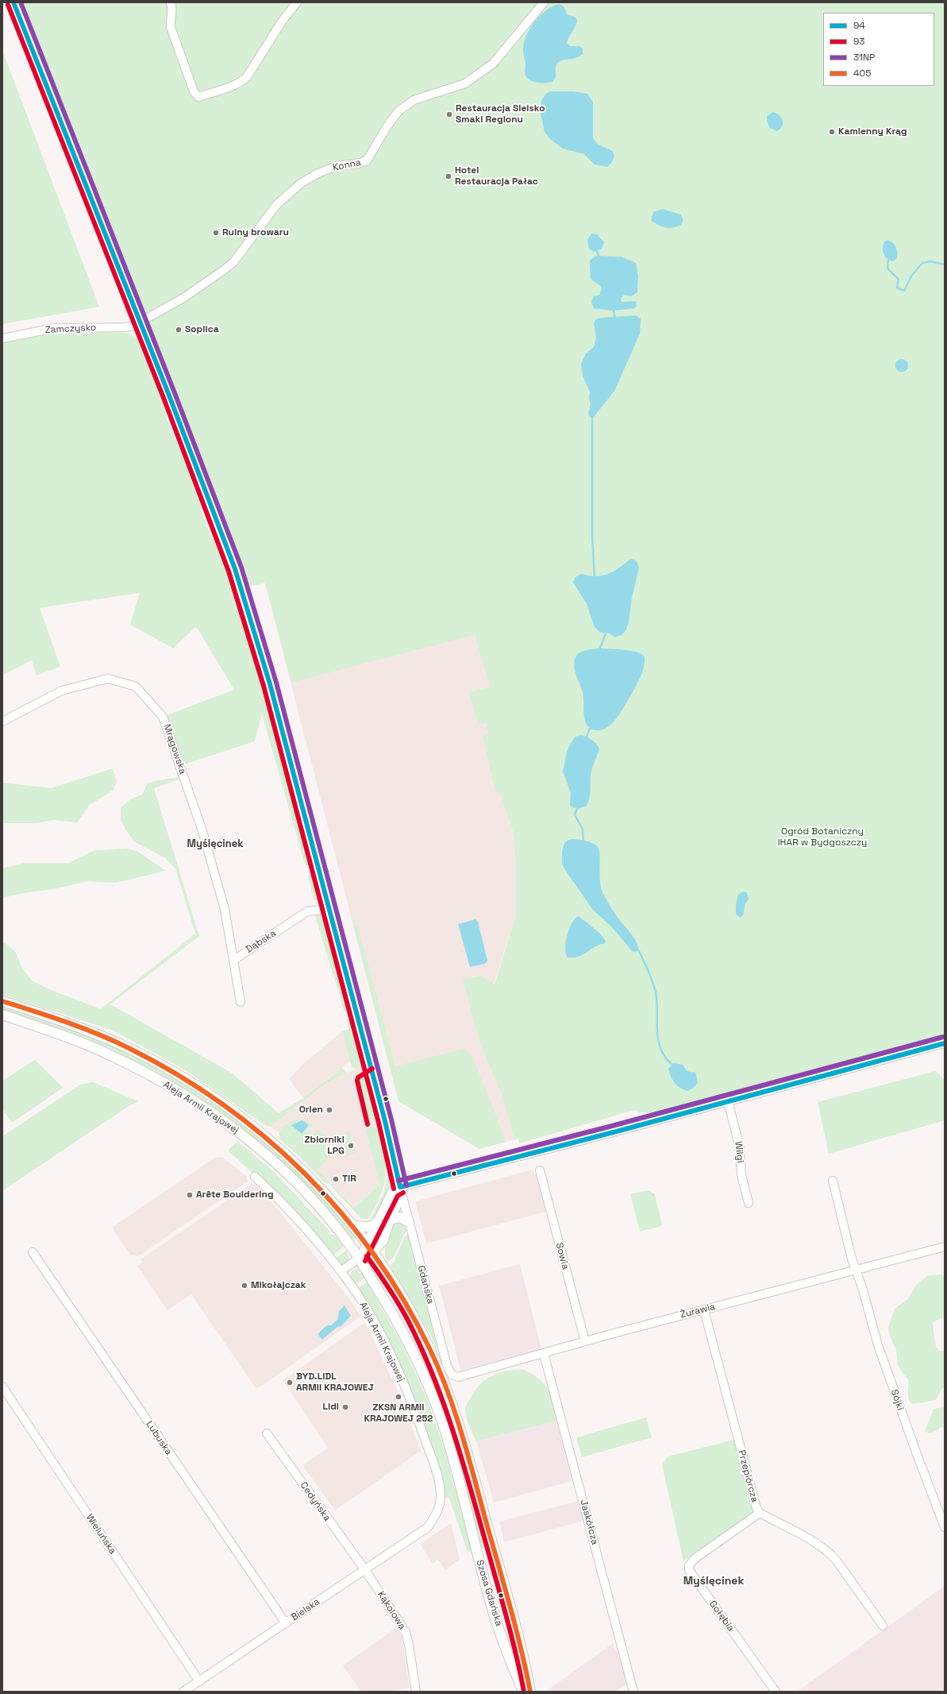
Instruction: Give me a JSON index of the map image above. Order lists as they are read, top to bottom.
{
  "streets": {
    "main road": ["Aleja Armii Krajowej", "Gdańska", "Szosa Gdańska"],
    "street": [
      "Konna",
      "Zamczysko",
      "Mrągowska",
      "Dąbska",
      "Wilgi",
      "Sowia",
      "Żurawia",
      "Sójki",
      "Lubuska",
      "Przepiórcza",
      "Cedyńska",
      "Jaskółcza",
      "Wieluńska",
      "Bielska",
      "Kąkolowa",
      "Gołębia"
    ]
  },
  "crossings": [
    ["Konna", "Zamczysko"],
    ["Konna", "Gdańska"],
    ["Zamczysko", "Gdańska"],
    ["Mrągowska", "Dąbska"],
    ["Dąbska", "Gdańska"],
    ["Aleja Armii Krajowej", "Szosa Gdańska"],
    ["Aleja Armii Krajowej", "Bielska"],
    ["Sowia", "Żurawia"],
    ["Gdańska", "Żurawia"],
    ["Żurawia", "Sójki"],
    ["Żurawia", "Przepiórcza"],
    ["Żurawia", "Jaskółcza"],
    ["Lubuska", "Bielska"],
    ["Przepiórcza", "Gołębia"],
    ["Cedyńska", "Bielska"],
    ["Cedyńska", "Kąkolowa"],
    ["Wieluńska", "Bielska"],
    ["Bielska", "Kąkolowa"]
  ],
  "districts": ["Myślęcinek", "Myślęcinek"],
  "parks": ["Ogród Botaniczny IHAR w Bydgoszczy"],
  "places": [
    "Restauracja Sielsko Smaki Regionu",
    "Kamienny Krąg",
    "Hotel Restauracja Pałac",
    "Ruiny browaru",
    "Soplica",
    "Orlen",
    "Zbiorniki LPG",
    "TIR",
    "Arête Bouldering",
    "Mikołajczak",
    "BYD.LIDL ARMII KRAJOWEJ",
    "ZKSN ARMII KRAJOWEJ 252",
    "Lidl"
  ],
  "lines": [
    "transit line 94",
    "transit line 31NP",
    "transit line 93",
    "transit line 405"
  ],
  "legend": [
    "94",
    "93",
    "31NP",
    "405"
  ]
}
